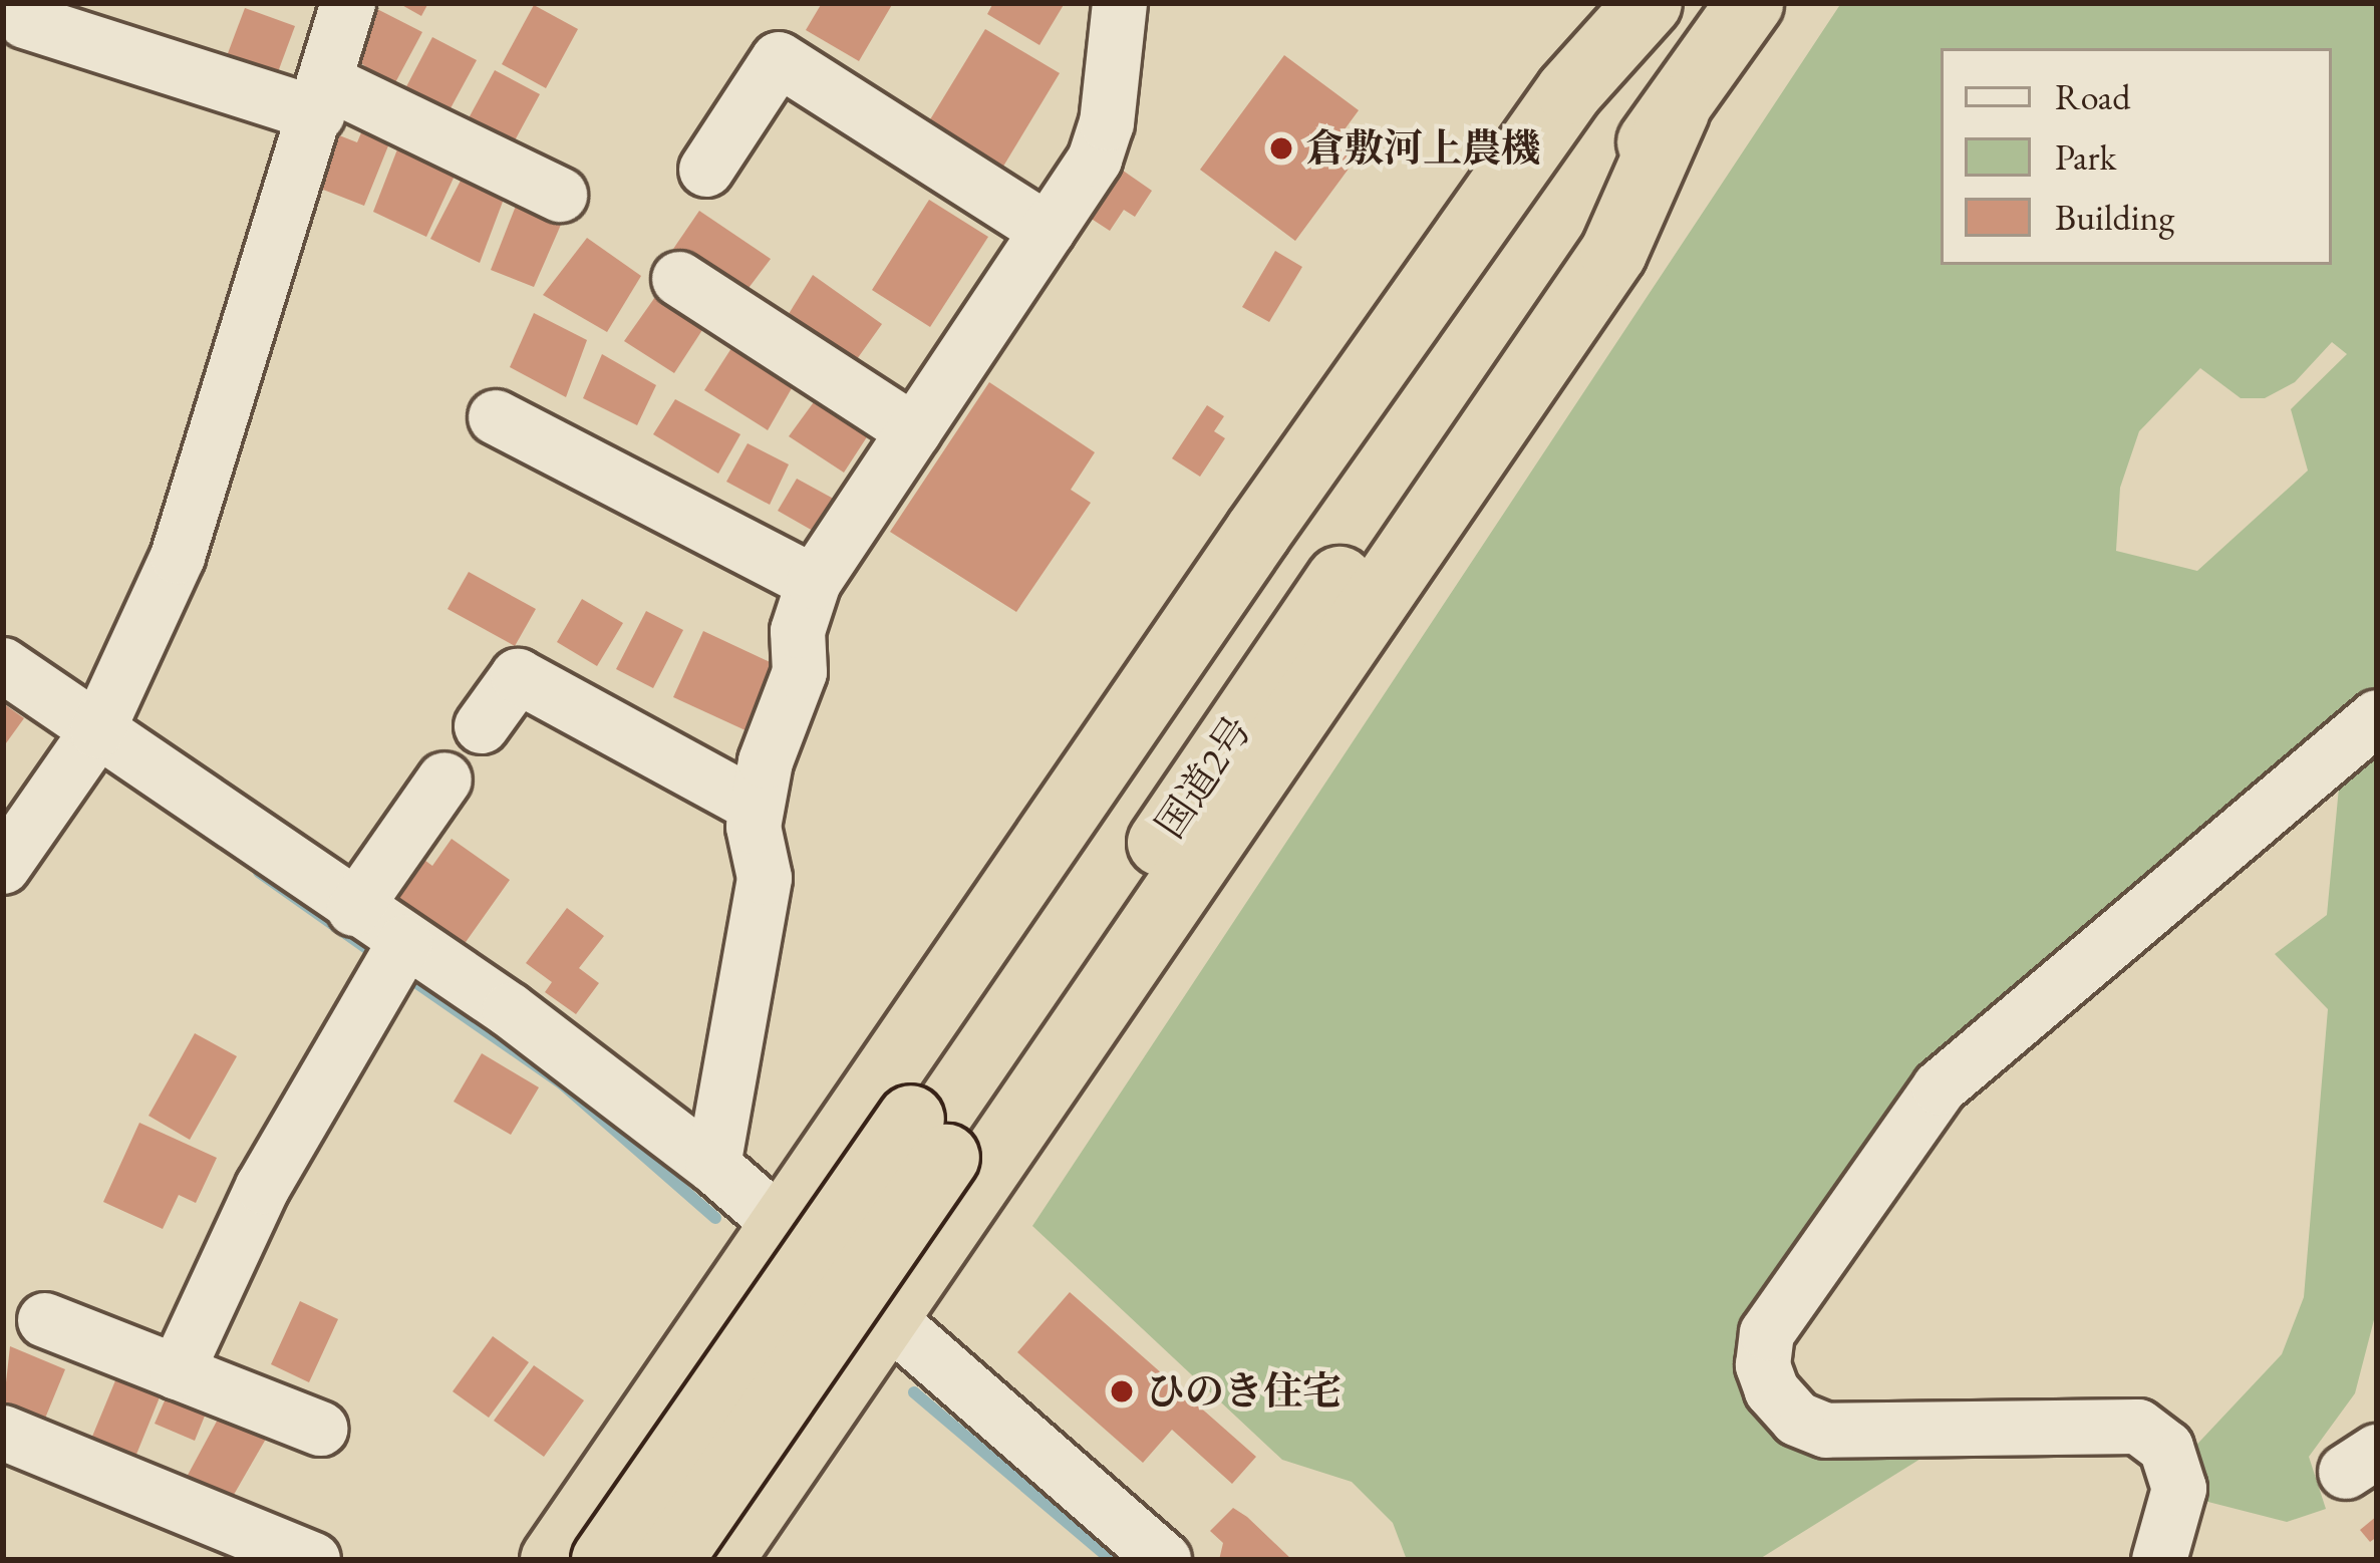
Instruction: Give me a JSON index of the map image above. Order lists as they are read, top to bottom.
{
  "streets": {
    "highway": ["国道2号"]
  },
  "places": ["倉敷河上農機", "ひのき住宅"],
  "legend": ["Road", "Park", "Building"]
}
